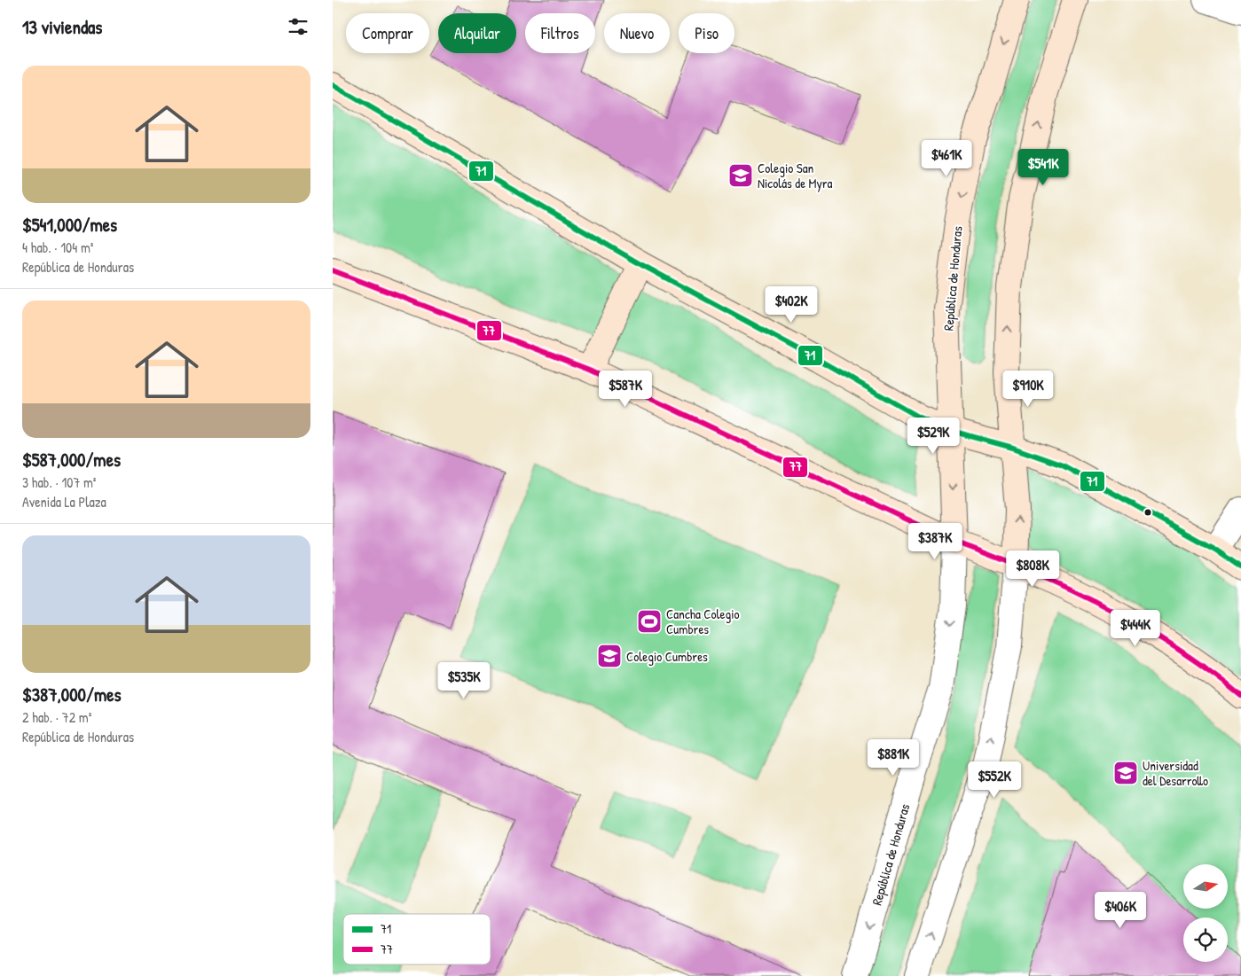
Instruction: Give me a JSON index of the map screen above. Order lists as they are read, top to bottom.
{
  "streets": {
    "main road": ["República de Honduras"]
  },
  "places": {
    "school or university": ["Colegio San Nicolás de Myra", "Colegio Cumbres", "Universidad del Desarrollo"],
    "sports": ["Cancha Colegio Cumbres"]
  },
  "lines": ["transit line 71", "transit line 77"],
  "legend": ["71", "77"],
  "north": "right",
  "page": {
    "heading": "13 viviendas",
    "chip": [
      "Comprar",
      "Alquilar",
      "Filtros",
      "Nuevo",
      "Piso"
    ],
    "list": [
      {
        "name": "$541,000/mes",
        "note": "4 hab. · 104 m² · República de Honduras"
      },
      {
        "name": "$587,000/mes",
        "note": "3 hab. · 107 m² · Avenida La Plaza"
      },
      {
        "name": "$387,000/mes",
        "note": "2 hab. · 72 m² · República de Honduras"
      }
    ],
    "price": [
      "$461K",
      "$541K",
      "$402K",
      "$587K",
      "$910K",
      "$529K",
      "$387K",
      "$808K",
      "$444K",
      "$535K",
      "$881K",
      "$552K",
      "$406K"
    ]
  }
}
